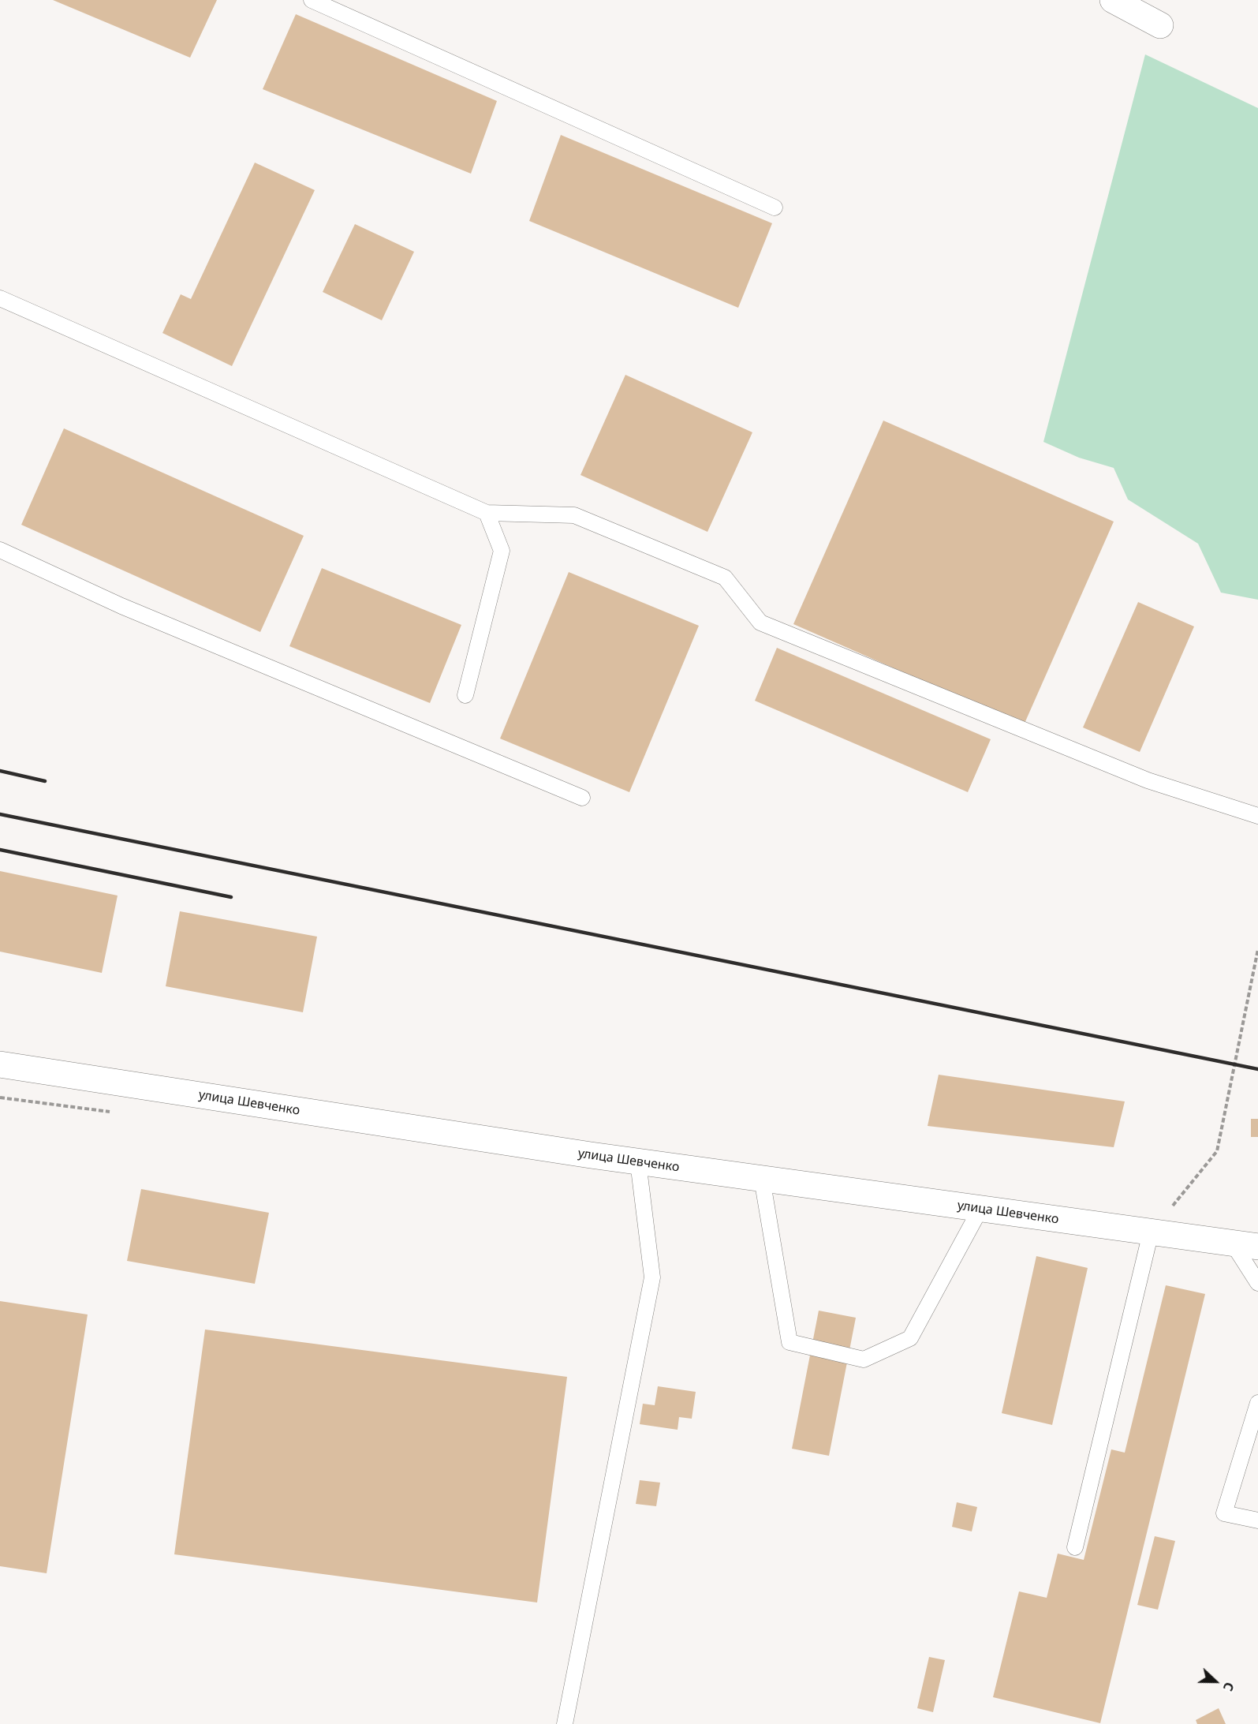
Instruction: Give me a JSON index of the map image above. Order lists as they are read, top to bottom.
{
  "streets": {
    "street": ["улица Шевченко"]
  },
  "north": "right"
}
